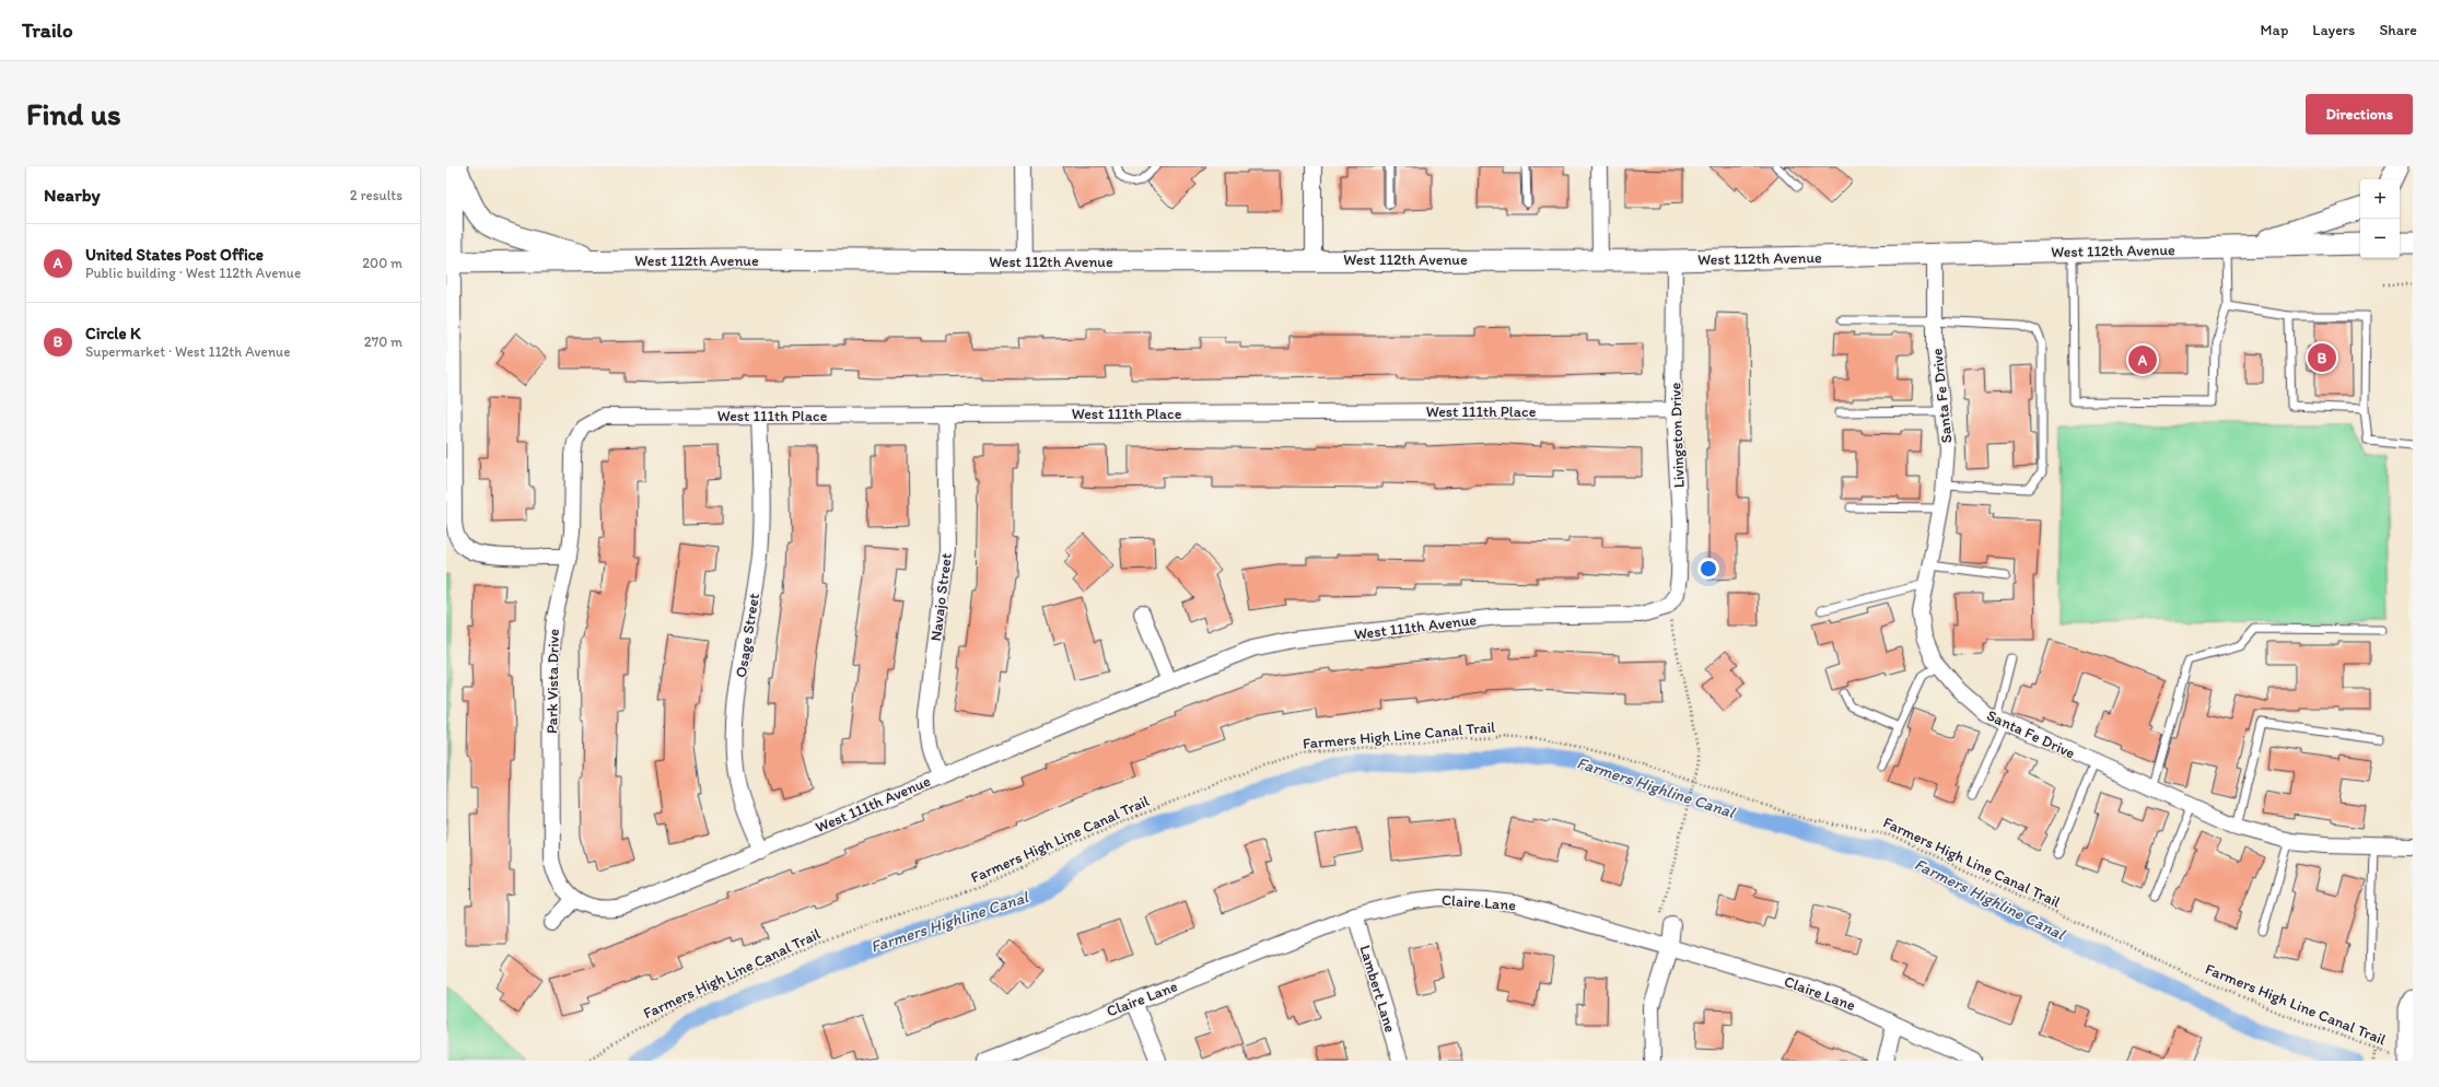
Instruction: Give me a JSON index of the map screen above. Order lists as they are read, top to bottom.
{
  "streets": {
    "main road": ["West 112th Avenue"],
    "street": [
      "Santa Fe Drive",
      "West 111th Place",
      "Livingston Drive",
      "Navajo Street",
      "West 111th Avenue",
      "Osage Street",
      "Park Vista Drive",
      "Claire Lane",
      "Lambert Lane"
    ],
    "path": ["Farmers High Line Canal Trail"]
  },
  "crossings": [
    ["West 112th Avenue", "Santa Fe Drive"],
    ["West 112th Avenue", "Livingston Drive"],
    ["West 111th Place", "Livingston Drive"],
    ["West 111th Place", "Navajo Street"],
    ["West 111th Place", "Osage Street"],
    ["West 111th Place", "Park Vista Drive"],
    ["Livingston Drive", "West 111th Avenue"],
    ["Navajo Street", "West 111th Avenue"],
    ["West 111th Avenue", "Osage Street"],
    ["West 111th Avenue", "Park Vista Drive"],
    ["Claire Lane", "Lambert Lane"]
  ],
  "water": ["Farmers Highline Canal"],
  "page": {
    "header": "Trailo",
    "nav": ["Map", "Layers", "Share"],
    "buttons": "Directions",
    "title": "Find us",
    "heading": ["Nearby", "2 results"],
    "map_buttons": ["+", "−"],
    "list": [
      {
        "mark": "A",
        "name": "United States Post Office",
        "note": "Public building · West 112th Avenue",
        "value": "200 m"
      },
      {
        "mark": "B",
        "name": "Circle K",
        "note": "Supermarket · West 112th Avenue",
        "value": "270 m"
      }
    ],
    "pins": ["B", "A"]
  }
}
